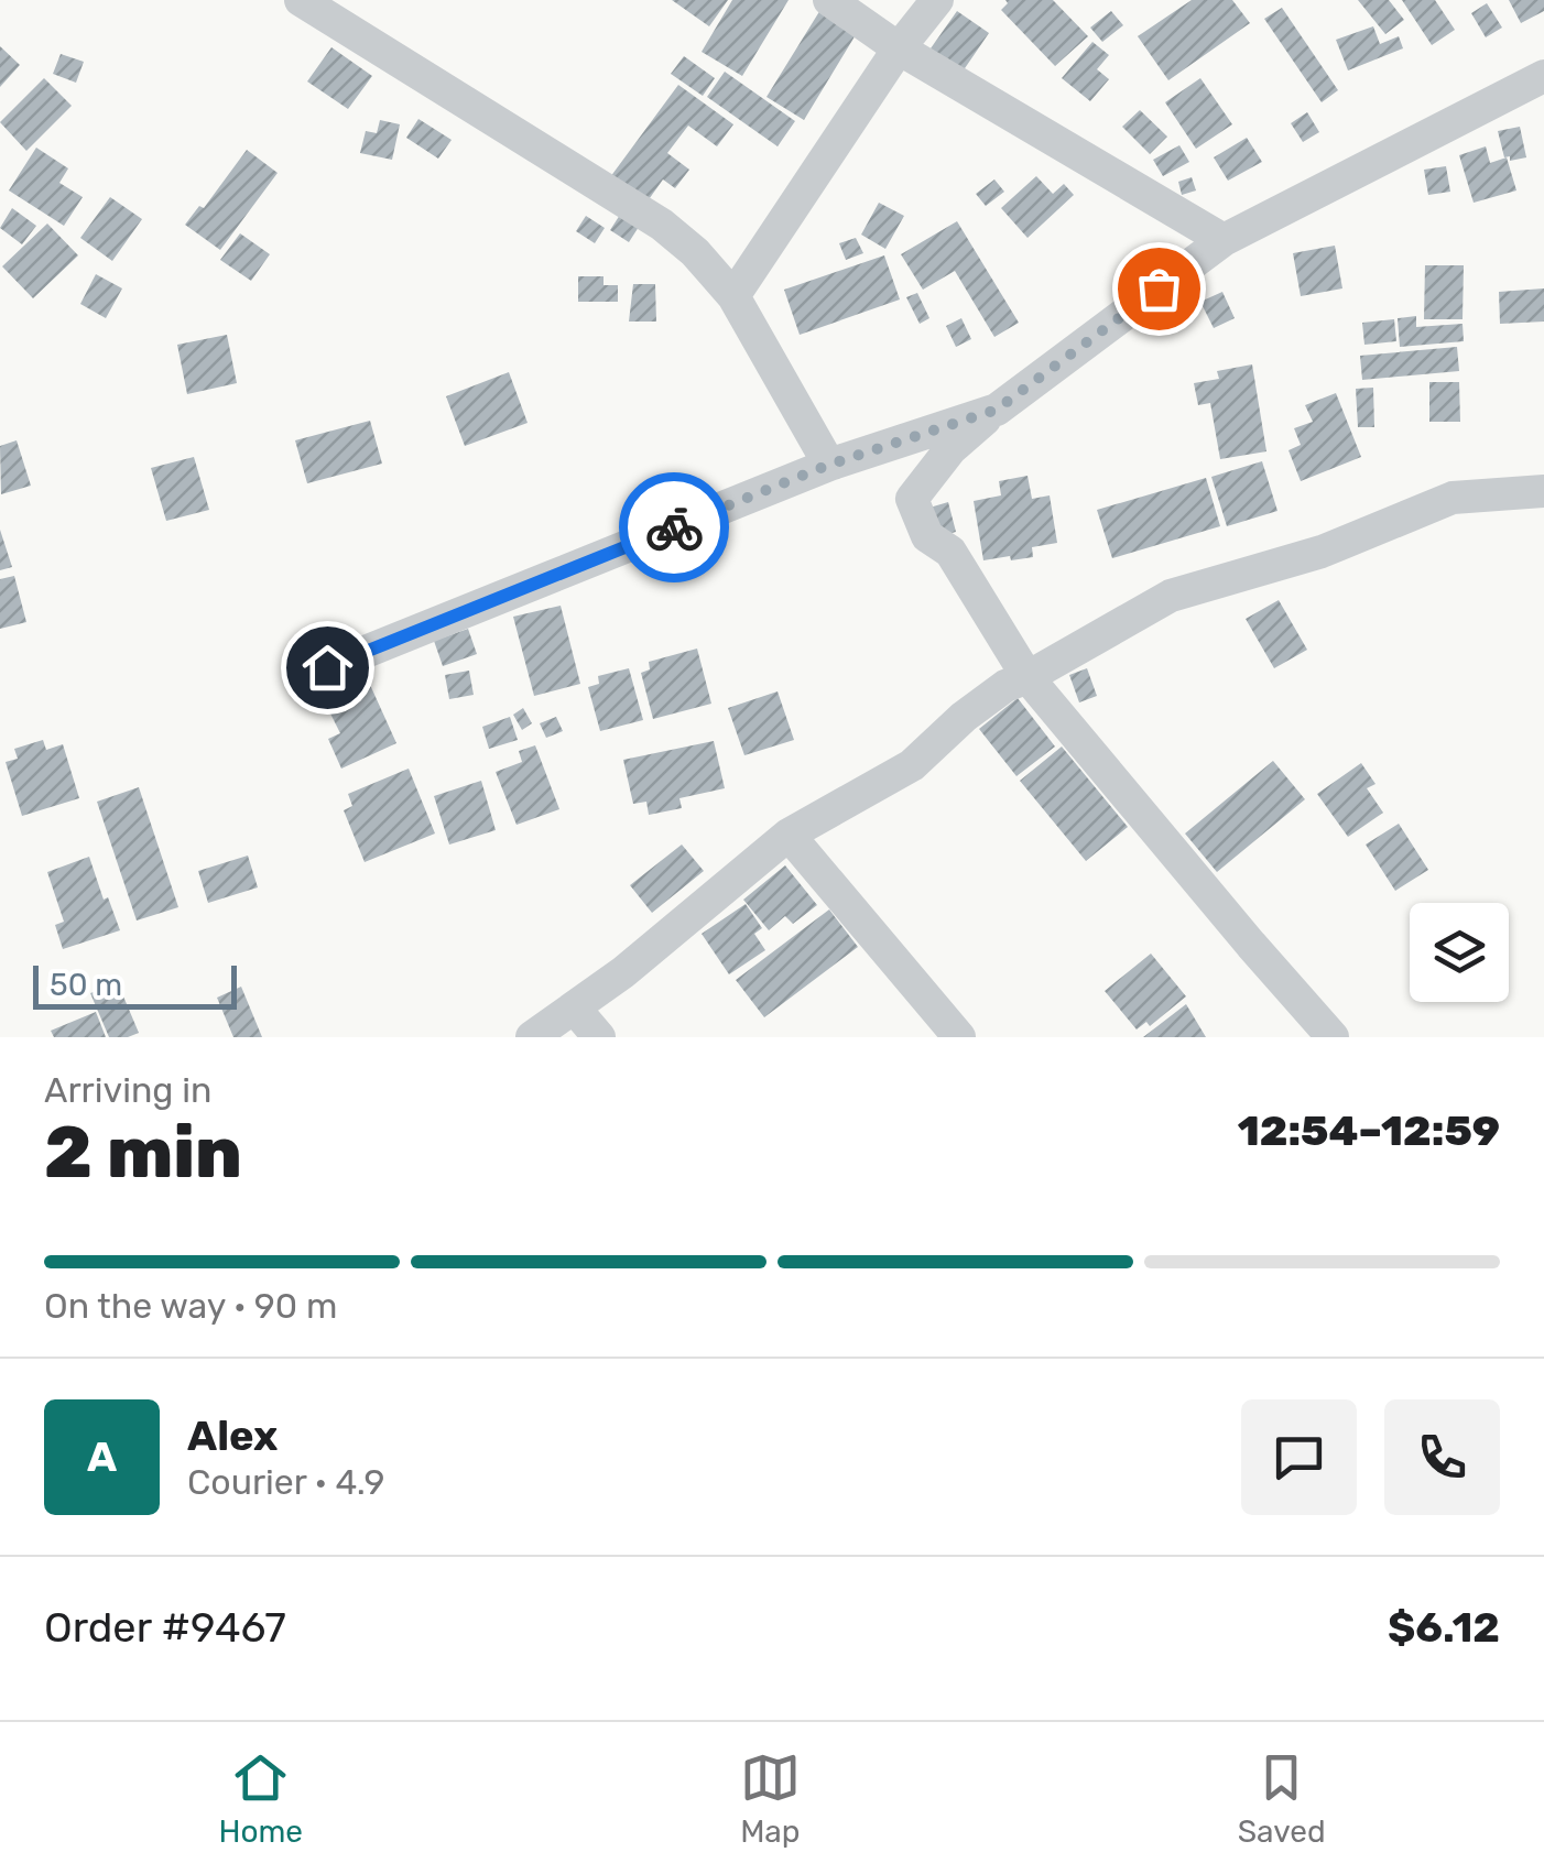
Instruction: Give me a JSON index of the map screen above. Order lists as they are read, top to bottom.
{
  "scale_bar": "50 m",
  "page": {
    "scale": "50 m",
    "heading": ["2 min", "Arriving in", "12:54–12:59"],
    "panel": [
      "Alex",
      "Courier · 4.9",
      "Order #9467",
      "$6.12"
    ],
    "bar": "On the way · 90 m",
    "round": "A",
    "tabs": ["Home", "Map", "Saved"]
  }
}
